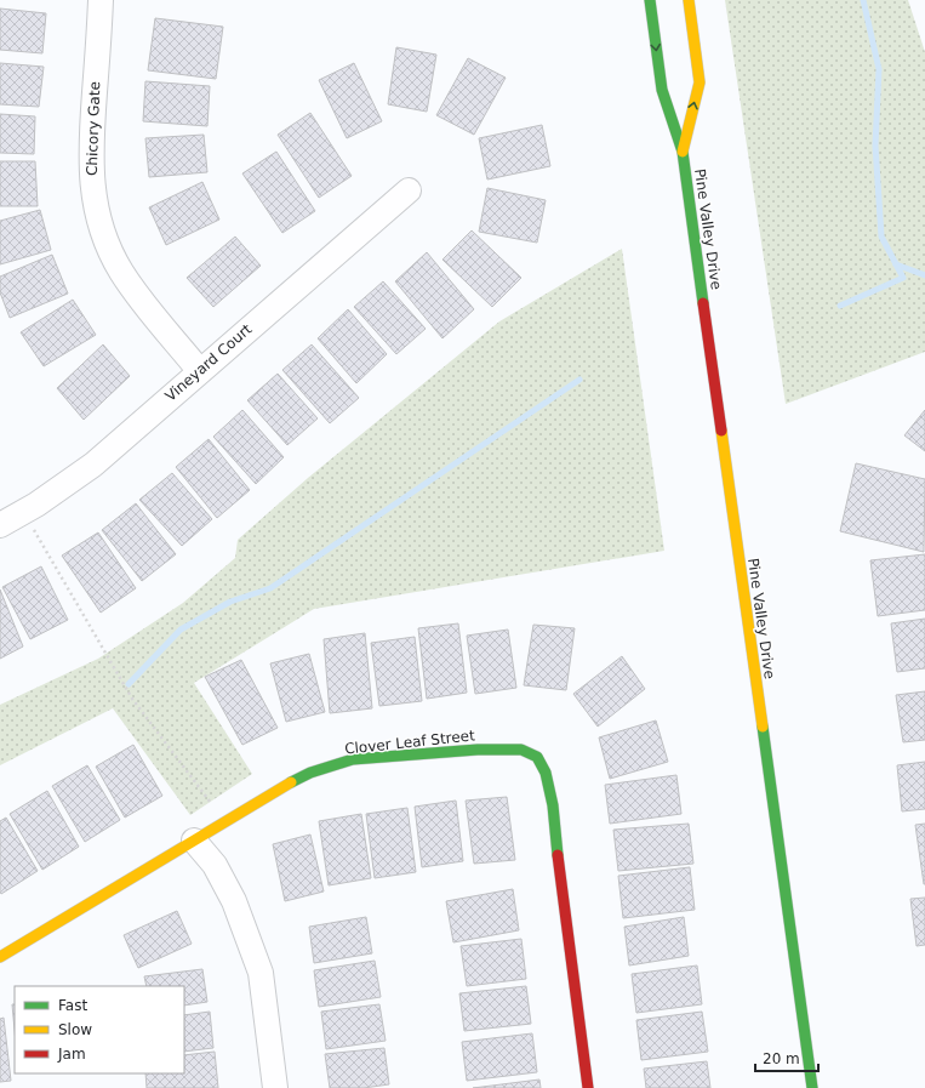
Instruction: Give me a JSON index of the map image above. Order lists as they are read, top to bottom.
{
  "streets": {
    "main road": ["Pine Valley Drive", "Clover Leaf Street"],
    "street": ["Chicory Gate", "Vineyard Court"]
  },
  "crossings": [
    ["Chicory Gate", "Vineyard Court"]
  ],
  "legend": ["Fast", "Slow", "Jam"],
  "scale_bar": "20 m"
}
